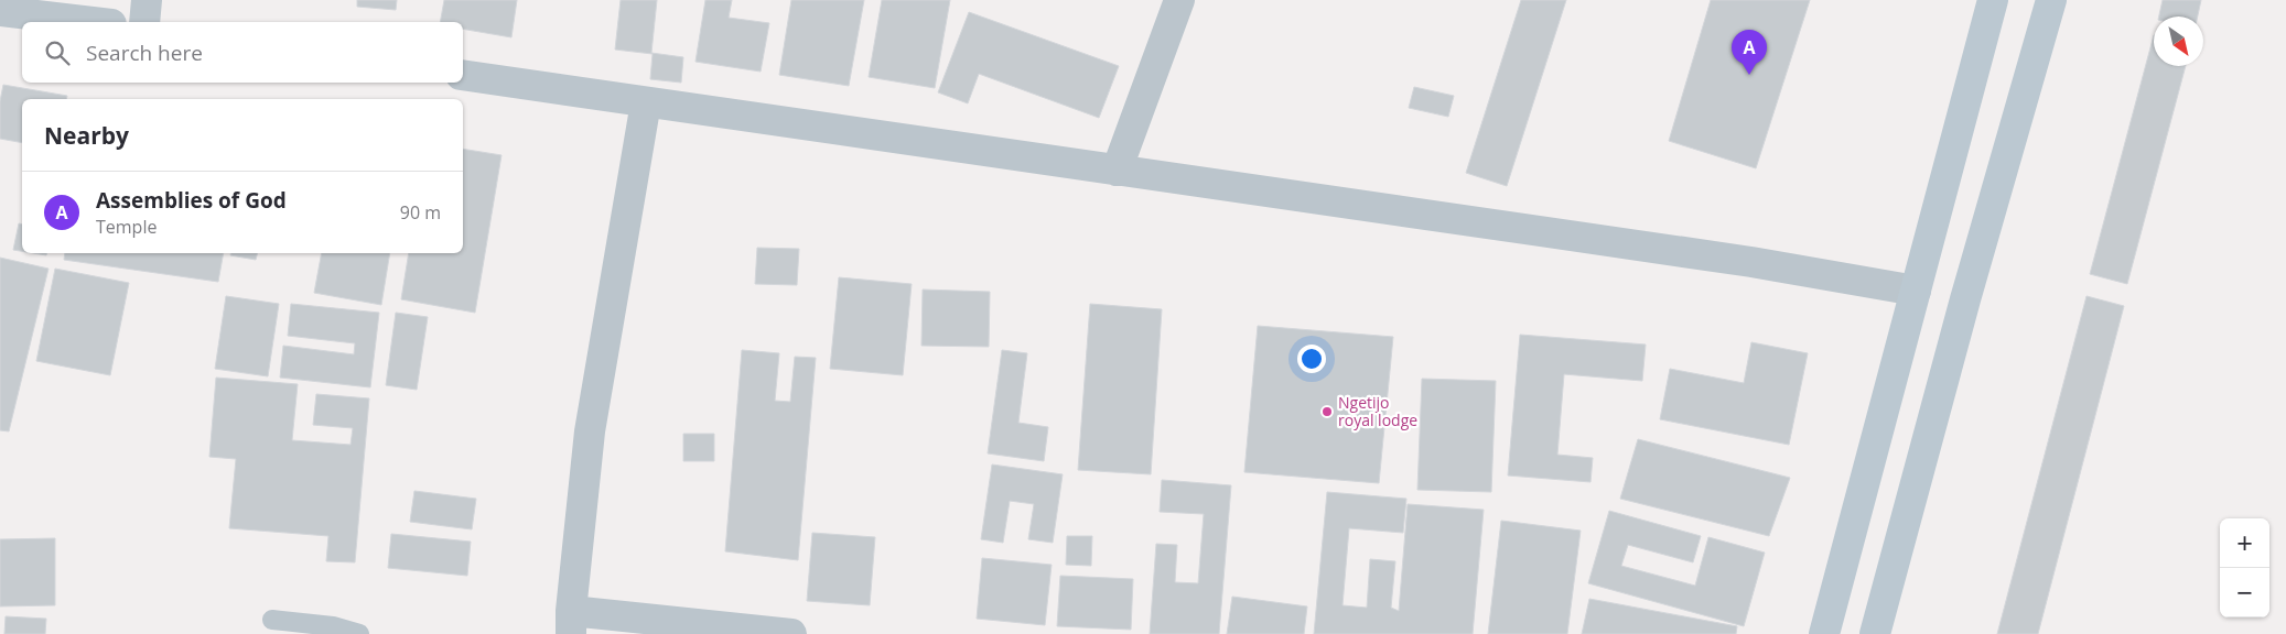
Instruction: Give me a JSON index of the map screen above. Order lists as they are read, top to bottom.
{
  "places": ["Ngetijo royal lodge"],
  "north": "bottom right",
  "page": {
    "search": "Search here",
    "pins": "A",
    "heading": "Nearby",
    "list": [
      {
        "mark": "A",
        "name": "Assemblies of God",
        "note": "Temple",
        "value": "90 m"
      }
    ],
    "map_buttons": ["+", "−"]
  }
}
